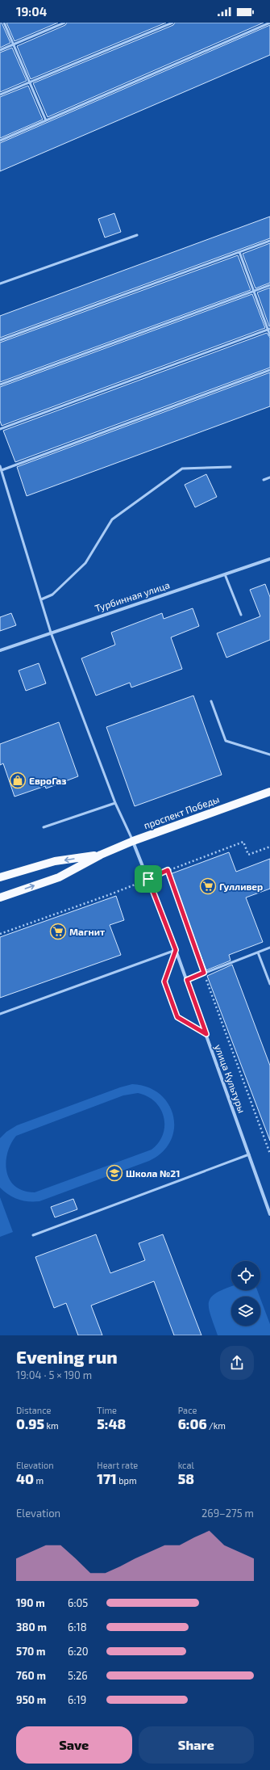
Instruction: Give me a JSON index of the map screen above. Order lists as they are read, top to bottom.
{
  "streets": {
    "main road": ["проспект Победы"],
    "street": ["Турбинная улица", "улица Культуры"]
  },
  "crossings": [
    ["проспект Победы", "улица Культуры"]
  ],
  "places": {
    "shop": ["ЕвроГаз"],
    "supermarket": ["Гулливер", "Магнит"],
    "school or university": ["Школа №21"]
  },
  "page": {
    "status": "19:04",
    "heading": ["Evening run", "19:04 · 5 × 190 m"],
    "stats": [
      ["Distance", "0.95 km"],
      ["Time", "5:48"],
      ["Pace", "6:06 /km"],
      ["Elevation", "40 m"],
      ["Heart rate", "171 bpm"],
      ["kcal", "58"]
    ],
    "chart": ["Elevation", "269–275 m"],
    "list": [
      {
        "name": "190 m",
        "note": "6:05"
      },
      {
        "name": "380 m",
        "note": "6:18"
      },
      {
        "name": "570 m",
        "note": "6:20"
      },
      {
        "name": "760 m",
        "note": "5:26"
      },
      {
        "name": "950 m",
        "note": "6:19"
      }
    ],
    "buttons": ["Save", "Share"]
  }
}
